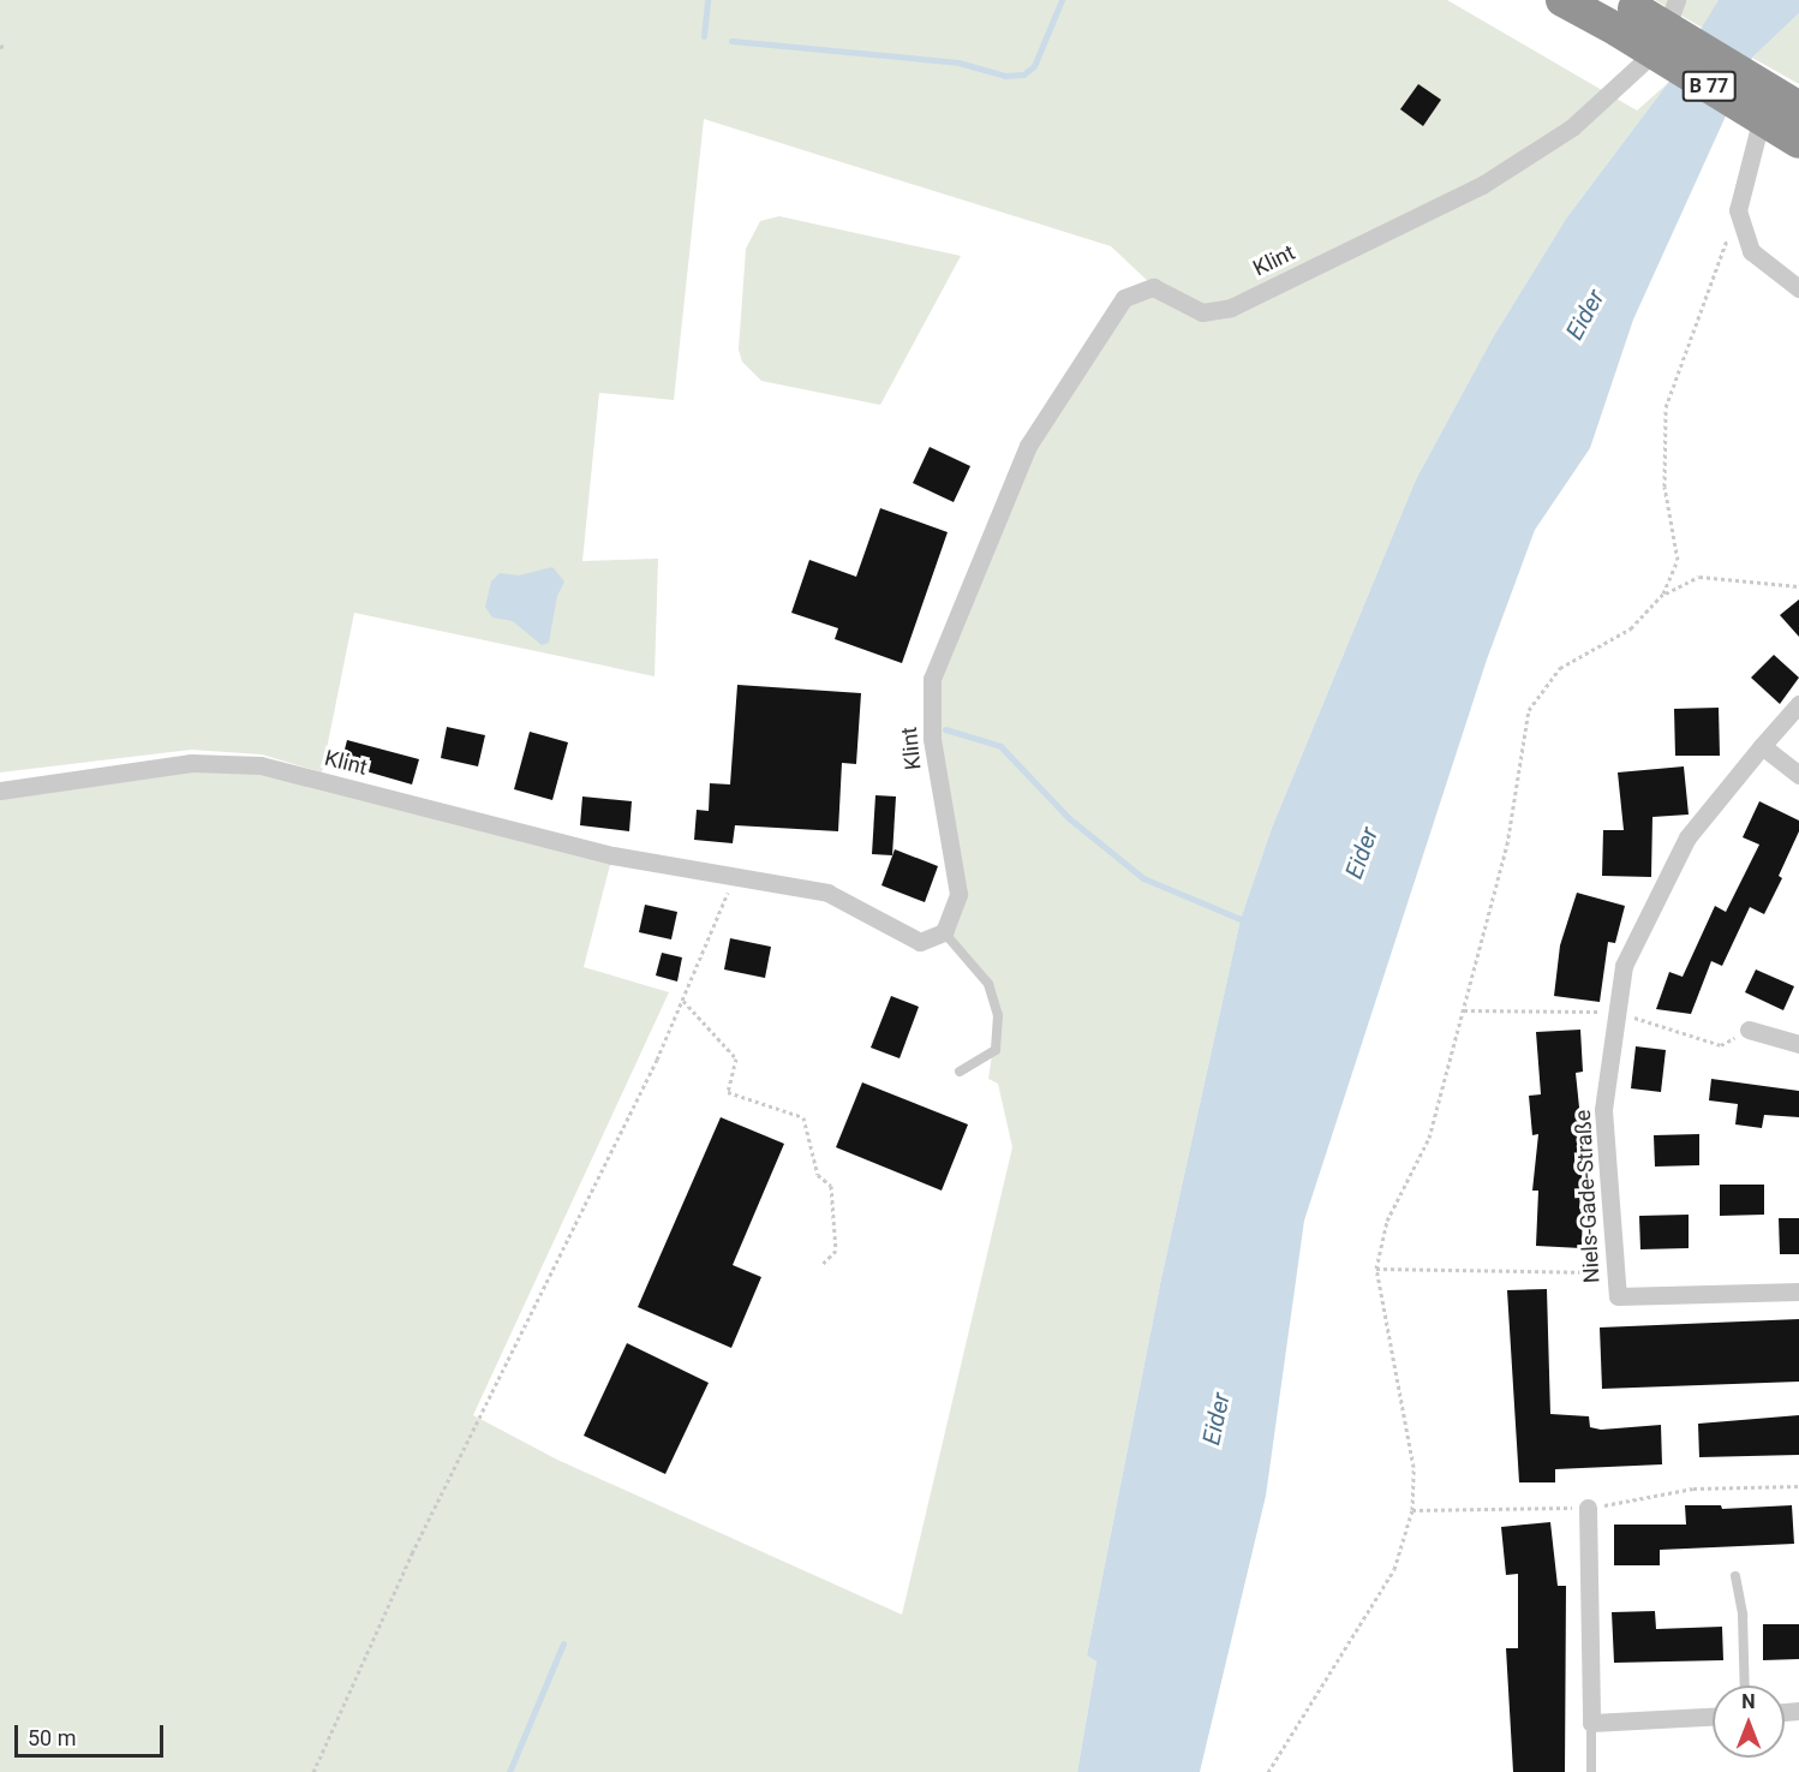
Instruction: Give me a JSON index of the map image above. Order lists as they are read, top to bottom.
{
  "streets": {
    "highway": ["B 77"],
    "street": ["Klint", "Niels-Gade-Straße"]
  },
  "water": ["Eider"],
  "scale_bar": "50 m",
  "north": "top"
}
